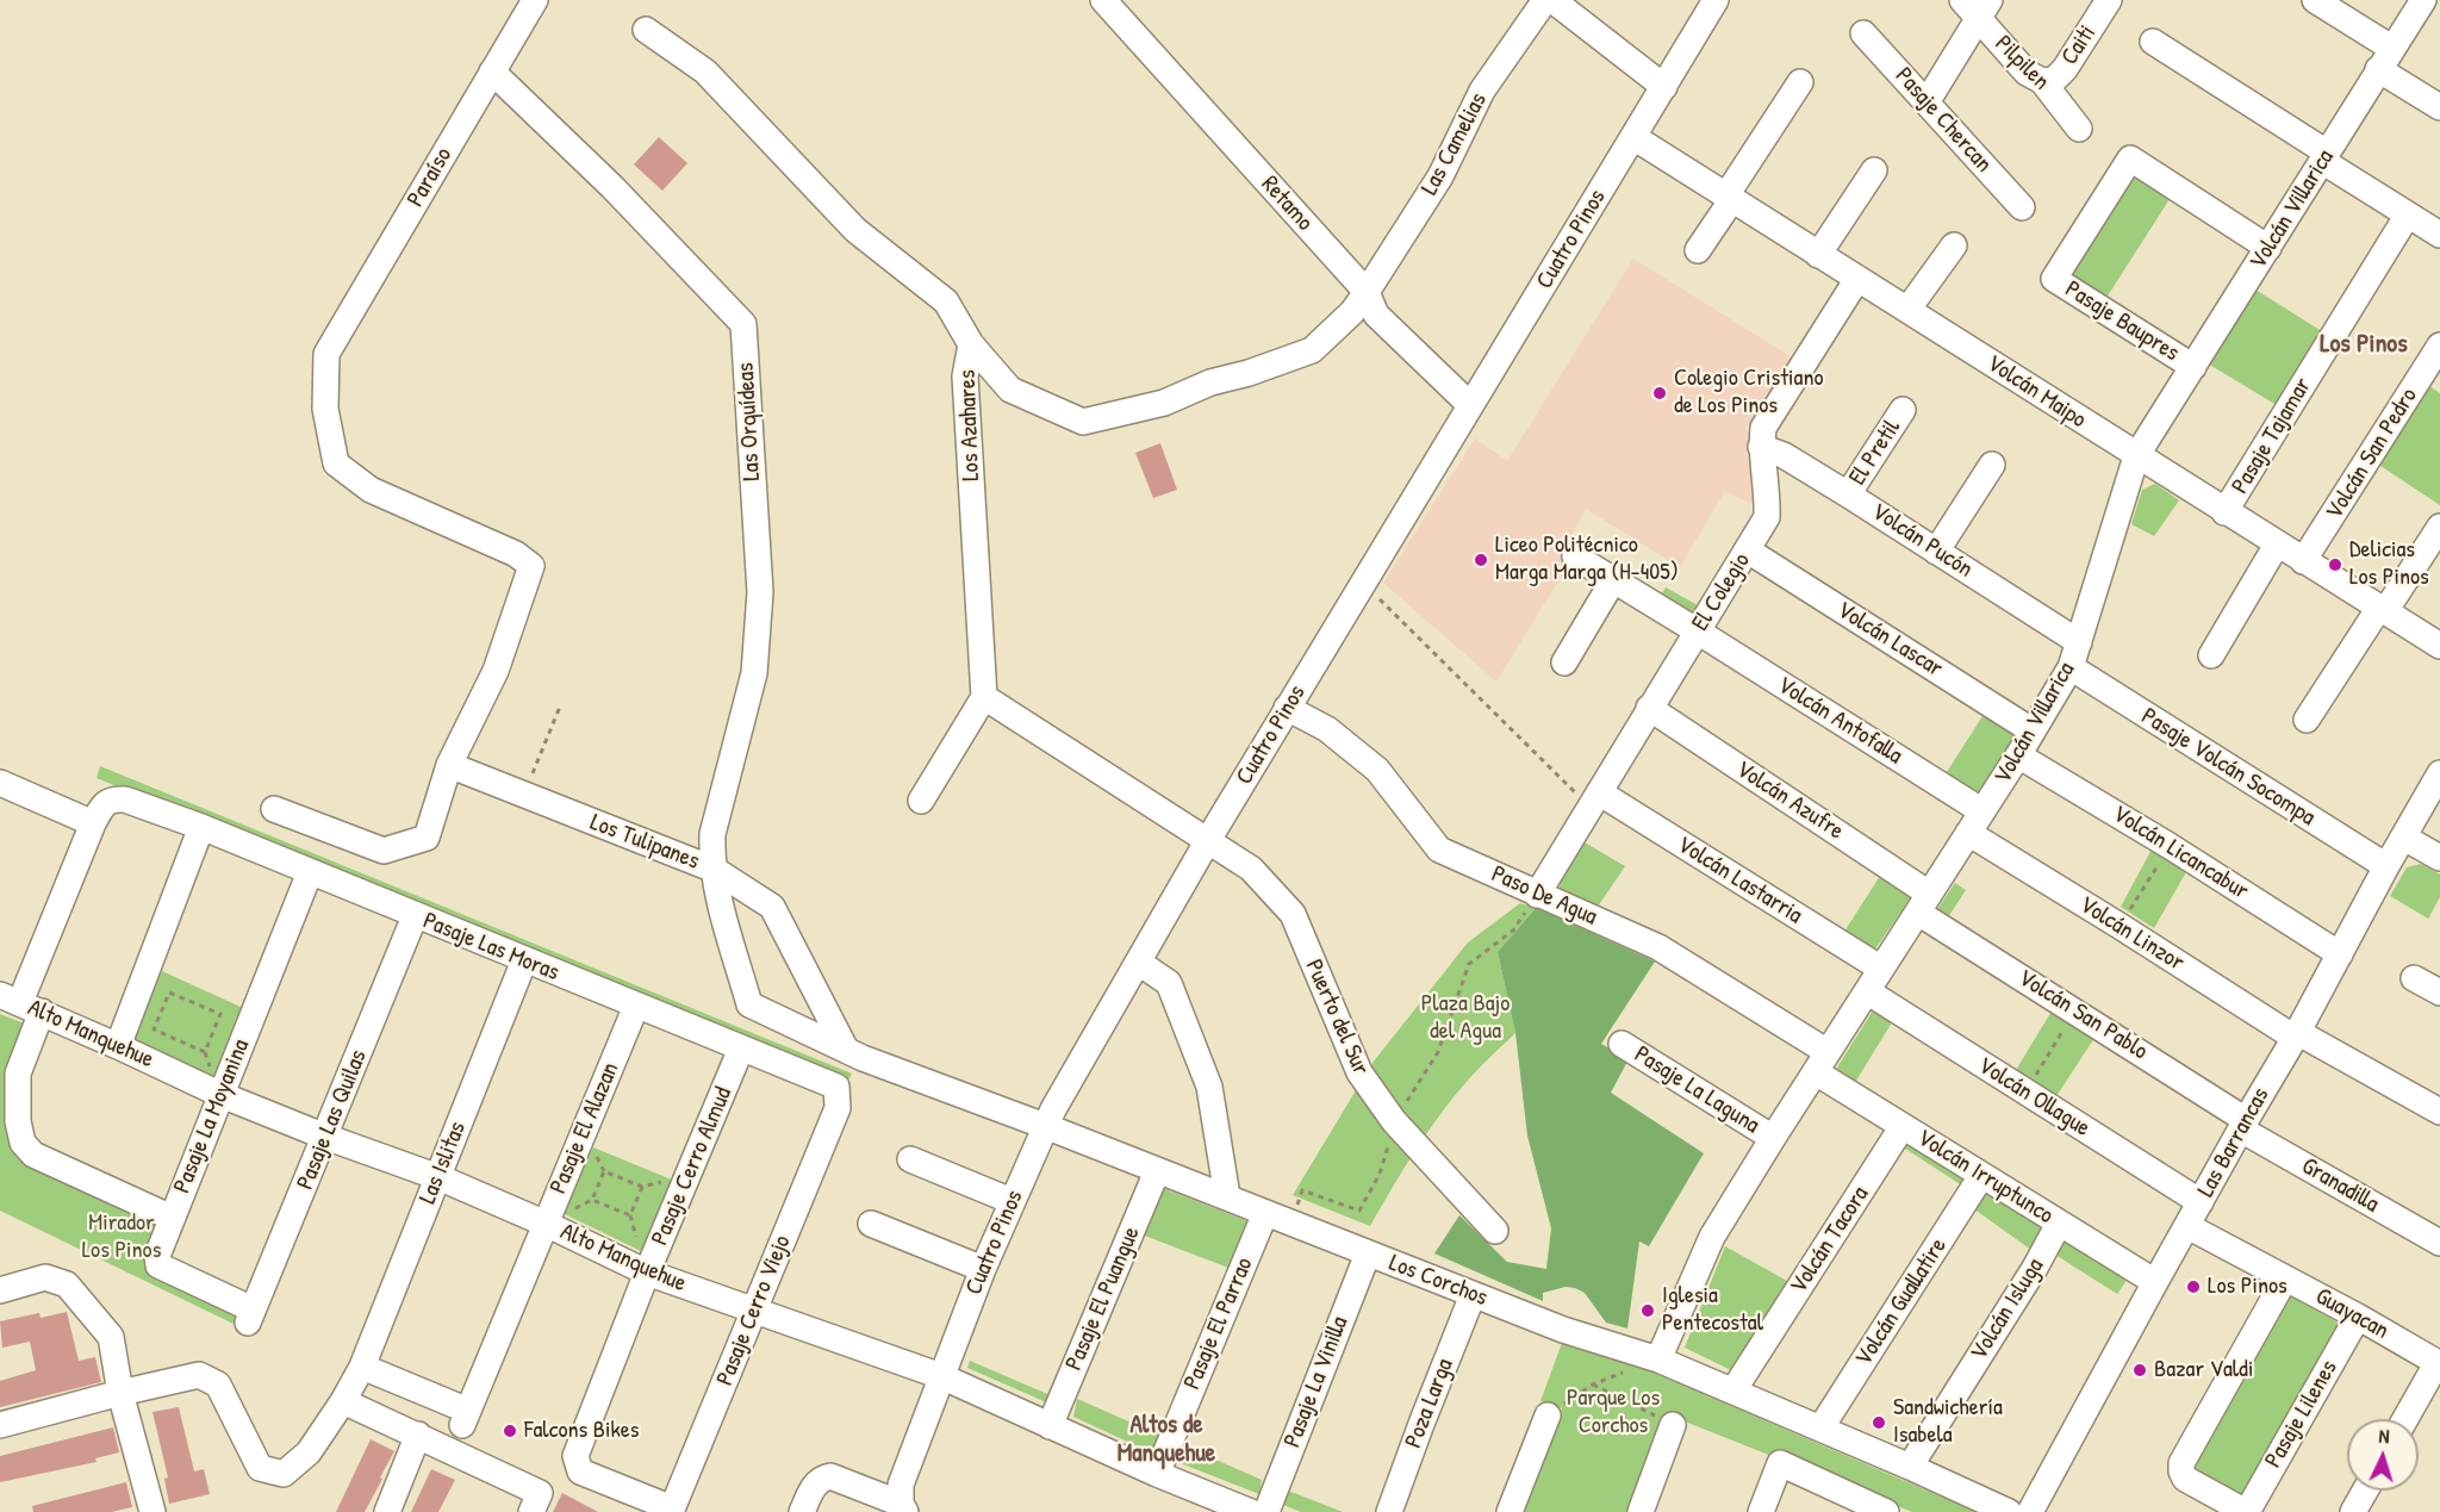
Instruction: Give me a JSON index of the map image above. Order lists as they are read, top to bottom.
{
  "streets": {
    "street": [
      "Caiti",
      "Pilpilen",
      "Pasaje Chercan",
      "Las Camelias",
      "Paraíso",
      "Retamo",
      "Volcán Villarica",
      "Cuatro Pinos",
      "Pasaje Baupres",
      "Volcán Maipo",
      "Las Orquídeas",
      "Los Azahares",
      "Pasaje Tajamar",
      "El Pretil",
      "Volcán San Pedro",
      "Volcán Pucón",
      "El Colegio",
      "Volcán Lascar",
      "Volcán Antofalla",
      "Pasaje Volcán Socompa",
      "Volcán Azufre",
      "Los Tulipanes",
      "Volcán Licancabur",
      "Volcán Lastarria",
      "Paso De Agua",
      "Volcán Linzor",
      "Pasaje Las Moras",
      "Volcán San Pablo",
      "Puerto del Sur",
      "Alto Manquehue",
      "Pasaje La Laguna",
      "Volcán Ollague",
      "Pasaje La Moyanina",
      "Pasaje Las Quilas",
      "Pasaje El Alazan",
      "Las Barrancas",
      "Las Islitas",
      "Pasaje Cerro Almud",
      "Volcán Irruptunco",
      "Granadilla",
      "Volcán Tacora",
      "Los Corchos",
      "Pasaje El Puangue",
      "Volcán Guallatire",
      "Volcán Isluga",
      "Pasaje Cerro Viejo",
      "Guayacan",
      "Pasaje El Parrao",
      "Pasaje La Vinilla",
      "Poza Larga",
      "Pasaje Lilenes"
    ]
  },
  "crossings": [
    ["Caiti", "Pilpilen"],
    ["Las Camelias", "Retamo"],
    ["Las Camelias", "Los Azahares"],
    ["Paraíso", "Las Orquídeas"],
    ["Paraíso", "Los Tulipanes"],
    ["Retamo", "Cuatro Pinos"],
    ["Volcán Villarica", "Pasaje Baupres"],
    ["Volcán Villarica", "Volcán Maipo"],
    ["Volcán Villarica", "Volcán Pucón"],
    ["Volcán Villarica", "Volcán Lascar"],
    ["Volcán Villarica", "Volcán Antofalla"],
    ["Volcán Villarica", "Pasaje Volcán Socompa"],
    ["Volcán Villarica", "Volcán Azufre"],
    ["Volcán Villarica", "Volcán Licancabur"],
    ["Volcán Villarica", "Volcán Lastarria"],
    ["Volcán Villarica", "Paso De Agua"],
    ["Volcán Villarica", "Volcán Linzor"],
    ["Volcán Villarica", "Volcán San Pablo"],
    ["Volcán Villarica", "Pasaje La Laguna"],
    ["Volcán Villarica", "Volcán Ollague"],
    ["Volcán Villarica", "Volcán Irruptunco"],
    ["Volcán Villarica", "Los Corchos"],
    ["Cuatro Pinos", "Volcán Maipo"],
    ["Cuatro Pinos", "Paso De Agua"],
    ["Cuatro Pinos", "Puerto del Sur"],
    ["Cuatro Pinos", "Alto Manquehue"],
    ["Cuatro Pinos", "Los Corchos"],
    ["Volcán Maipo", "Pasaje Tajamar"],
    ["Volcán Maipo", "Volcán San Pedro"],
    ["Volcán Maipo", "El Colegio"],
    ["Las Orquídeas", "Los Tulipanes"],
    ["El Pretil", "Volcán Pucón"],
    ["Volcán Pucón", "El Colegio"],
    ["El Colegio", "Volcán Lascar"],
    ["El Colegio", "Volcán Antofalla"],
    ["El Colegio", "Volcán Azufre"],
    ["El Colegio", "Volcán Lastarria"],
    ["El Colegio", "Paso De Agua"],
    ["Volcán Antofalla", "Volcán Linzor"],
    ["Pasaje Volcán Socompa", "Las Barrancas"],
    ["Volcán Azufre", "Volcán San Pablo"],
    ["Los Tulipanes", "Los Corchos"],
    ["Volcán Licancabur", "Las Barrancas"],
    ["Paso De Agua", "Volcán Irruptunco"],
    ["Volcán Linzor", "Las Barrancas"],
    ["Pasaje Las Moras", "Pasaje La Moyanina"],
    ["Pasaje Las Moras", "Pasaje Las Quilas"],
    ["Pasaje Las Moras", "Pasaje El Alazan"],
    ["Pasaje Las Moras", "Las Islitas"],
    ["Pasaje Las Moras", "Pasaje Cerro Almud"],
    ["Pasaje Las Moras", "Pasaje Cerro Viejo"],
    ["Volcán San Pablo", "Las Barrancas"],
    ["Volcán San Pablo", "Granadilla"],
    ["Alto Manquehue", "Pasaje La Moyanina"],
    ["Alto Manquehue", "Pasaje Las Quilas"],
    ["Alto Manquehue", "Pasaje El Alazan"],
    ["Alto Manquehue", "Las Islitas"],
    ["Alto Manquehue", "Pasaje Cerro Almud"],
    ["Alto Manquehue", "Pasaje El Puangue"],
    ["Alto Manquehue", "Pasaje Cerro Viejo"],
    ["Alto Manquehue", "Pasaje El Parrao"],
    ["Volcán Ollague", "Las Barrancas"],
    ["Pasaje La Moyanina", "Pasaje Las Quilas"],
    ["Pasaje El Alazan", "Las Islitas"],
    ["Las Barrancas", "Volcán Irruptunco"],
    ["Las Barrancas", "Granadilla"],
    ["Las Barrancas", "Guayacan"],
    ["Pasaje Cerro Almud", "Pasaje Cerro Viejo"],
    ["Volcán Irruptunco", "Volcán Tacora"],
    ["Volcán Irruptunco", "Volcán Guallatire"],
    ["Volcán Irruptunco", "Volcán Isluga"],
    ["Volcán Tacora", "Los Corchos"],
    ["Los Corchos", "Pasaje El Puangue"],
    ["Los Corchos", "Volcán Guallatire"],
    ["Los Corchos", "Volcán Isluga"],
    ["Los Corchos", "Pasaje El Parrao"],
    ["Los Corchos", "Pasaje La Vinilla"],
    ["Los Corchos", "Poza Larga"],
    ["Guayacan", "Pasaje Lilenes"]
  ],
  "districts": ["Los Pinos", "Altos de Manquehue"],
  "parks": ["Plaza Bajo del Agua", "Mirador Los Pinos", "Parque Los Corchos"],
  "places": [
    "Colegio Cristiano de Los Pinos",
    "Liceo Politécnico Marga Marga (H-405)",
    "Delicias Los Pinos",
    "Los Pinos",
    "Iglesia Pentecostal",
    "Bazar Valdi",
    "Sandwichería Isabela",
    "Falcons Bikes"
  ],
  "north": "top"
}
